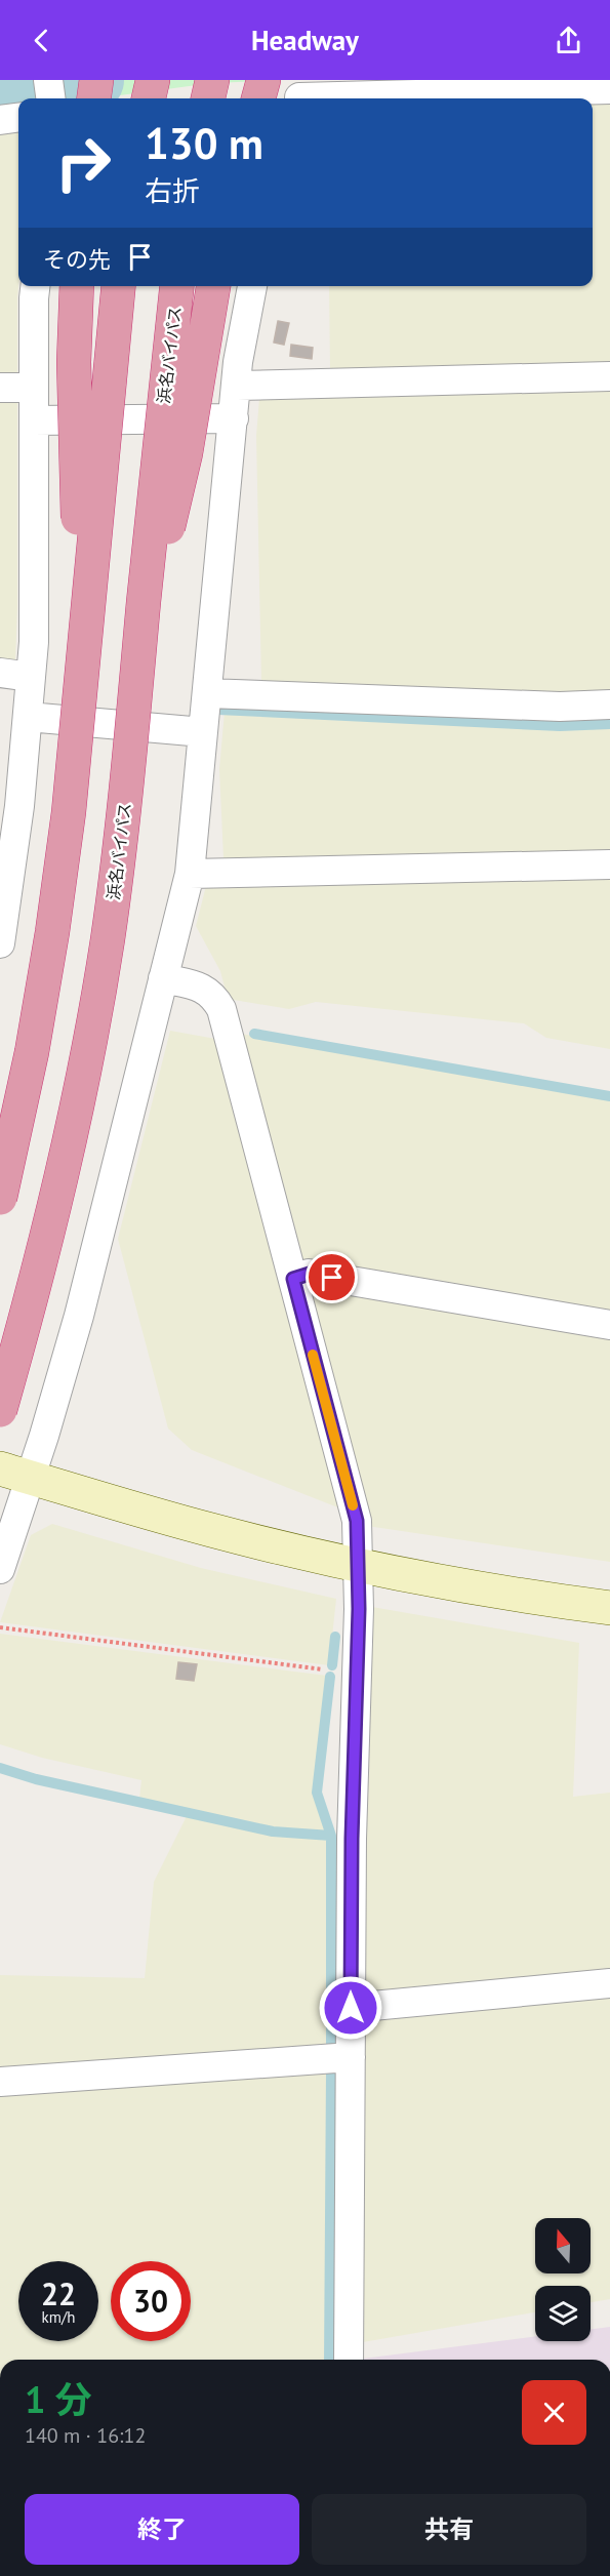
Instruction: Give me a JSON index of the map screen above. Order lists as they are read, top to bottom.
{
  "streets": {
    "highway": ["浜名バイパス"]
  },
  "north": "top",
  "page": {
    "header": "Headway",
    "turn": ["130 m", "右折"],
    "then": "その先",
    "speed": "22 km/h",
    "limit": "30",
    "heading": ["1 分", "140 m · 16:12"],
    "buttons": ["終了", "共有"]
  }
}
